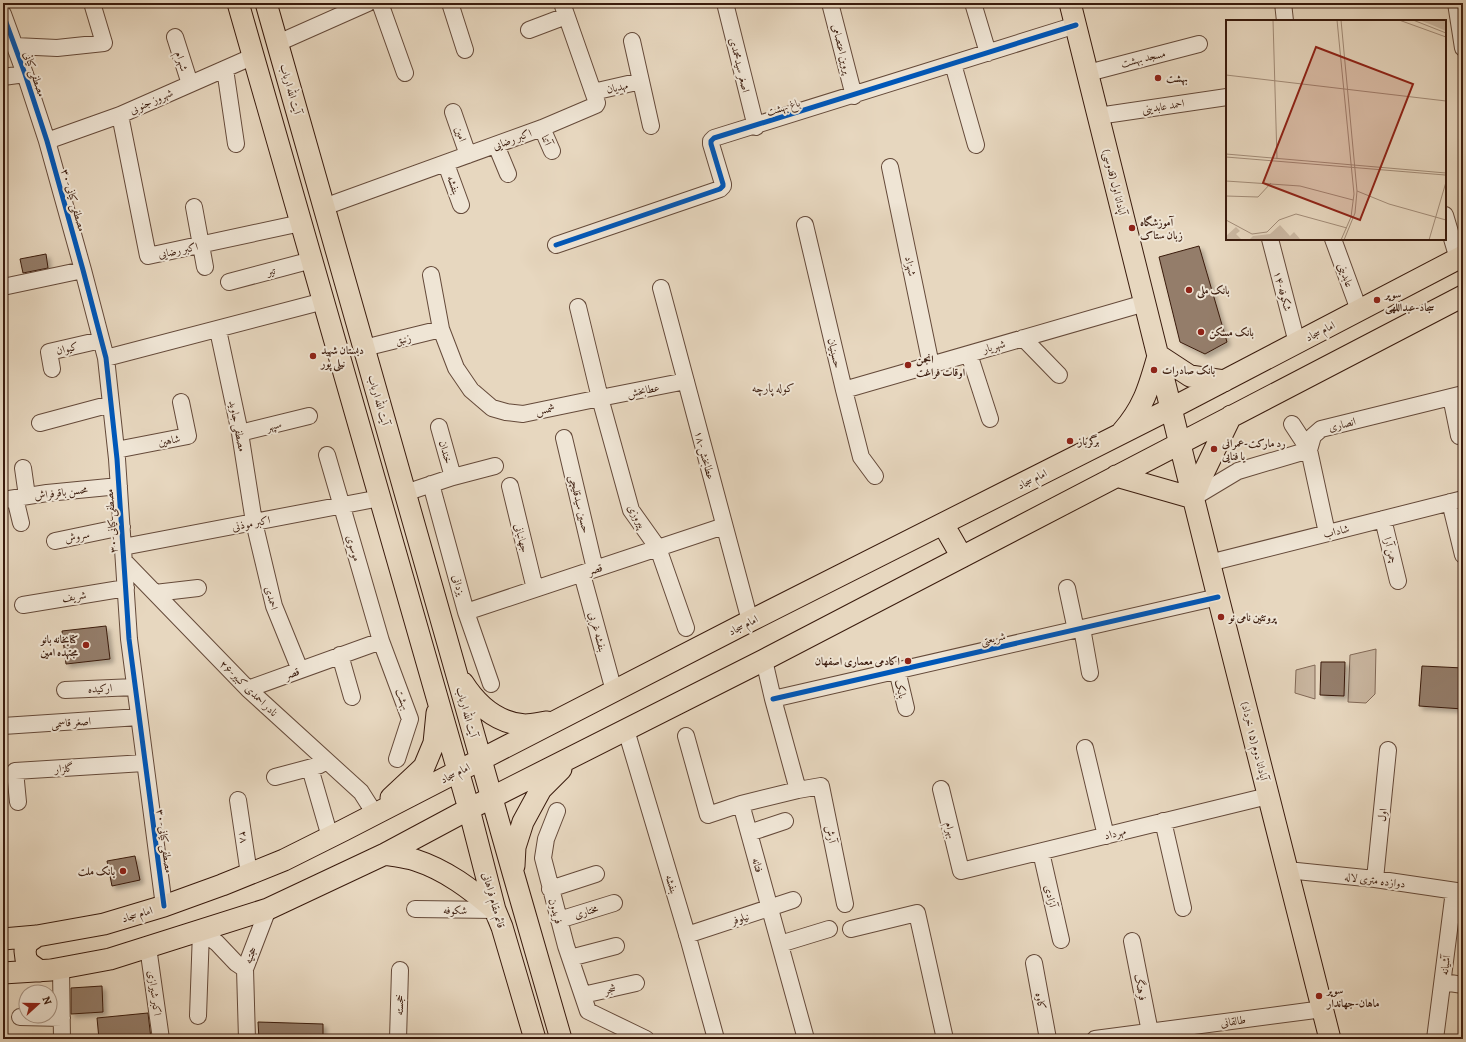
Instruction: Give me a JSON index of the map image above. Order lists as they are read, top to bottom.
{
  "streets": {
    "main road": [
      "آیت الله ارباب",
      "آپادانا اول (قدوسی)",
      "امام سجاد",
      "آپادانا دوم (۱۵ خرداد)",
      "قائم مقام فراهانی"
    ],
    "street": [
      "پروین اعتصامی",
      "مسجد بهشت",
      "شهرام",
      "اصغر سیدمحمدی",
      "مصطفی کیانی",
      "مهدیان",
      "شهروز جنوبی",
      "احمد عابدینی",
      "باغ بهشت",
      "امین",
      "اکبر رضایی",
      "آتنا",
      "بنفشه",
      "۳۰-مصطفی کیانی",
      "شهزاد",
      "تیر",
      "عابدینی",
      "۱۴-شکوفه",
      "زنبق",
      "شهریار",
      "کیوان",
      "حسینیان",
      "عطابخش",
      "شمس",
      "انصاری",
      "سپهر",
      "مصطفی جاوید",
      "شاهین",
      "خندان",
      "۱۸-عطابخش",
      "محسن باقرفراش",
      "حسین سیدقلیچی",
      "پیروزی",
      "اکبر موذنی",
      "شاداب",
      "سروش",
      "جهانبانی",
      "موسوی",
      "چمن آرا",
      "قصر",
      "یزدانی",
      "شریف",
      "احمدی",
      "بنفشه غربی",
      "شریعتی",
      "ارکیده",
      "۲۶-نادر احمدی کبیر",
      "بابک",
      "بهشت",
      "اصغر قاسمی",
      "گلزار",
      "اول",
      "بهرام",
      "مهرداد",
      "آرش",
      "۲۸",
      "فتانه",
      "دوازده متری لاله",
      "آزادی",
      "شکوفه",
      "فریدون",
      "مختاری",
      "نیلوفر",
      "حجتیه",
      "آشیانه",
      "فرهنگ",
      "شجر",
      "اکبر شیرازی",
      "کاوه",
      "خجسته",
      "طالقانی"
    ]
  },
  "crossings": [
    ["پروین اعتصامی", "باغ بهشت"],
    ["مسجد بهشت", "آپادانا اول (قدوسی)"],
    ["شهرام", "شهروز جنوبی"],
    ["اصغر سیدمحمدی", "باغ بهشت"],
    ["مصطفی کیانی", "شهروز جنوبی"],
    ["مصطفی کیانی", "۳۰-مصطفی کیانی"],
    ["مهدیان", "اکبر رضایی"],
    ["آیت الله ارباب", "اکبر رضایی"],
    ["آیت الله ارباب", "امام سجاد"],
    ["آیت الله ارباب", "زنبق"],
    ["شهروز جنوبی", "اکبر رضایی"],
    ["شهروز جنوبی", "۳۰-مصطفی کیانی"],
    ["احمد عابدینی", "آپادانا اول (قدوسی)"],
    ["باغ بهشت", "آپادانا اول (قدوسی)"],
    ["امین", "اکبر رضایی"],
    ["اکبر رضایی", "آتنا"],
    ["اکبر رضایی", "بنفشه"],
    ["آپادانا اول (قدوسی)", "امام سجاد"],
    ["آپادانا اول (قدوسی)", "شهریار"],
    ["آپادانا اول (قدوسی)", "آپادانا دوم (۱۵ خرداد)"],
    ["بنفشه", "نیلوفر"],
    ["۳۰-مصطفی کیانی", "امام سجاد"],
    ["۳۰-مصطفی کیانی", "کیوان"],
    ["۳۰-مصطفی کیانی", "شاهین"],
    ["۳۰-مصطفی کیانی", "محسن باقرفراش"],
    ["۳۰-مصطفی کیانی", "اکبر موذنی"],
    ["۳۰-مصطفی کیانی", "سروش"],
    ["۳۰-مصطفی کیانی", "شریف"],
    ["۳۰-مصطفی کیانی", "ارکیده"],
    ["۳۰-مصطفی کیانی", "۲۶-نادر احمدی کبیر"],
    ["۳۰-مصطفی کیانی", "اصغر قاسمی"],
    ["۳۰-مصطفی کیانی", "گلزار"],
    ["شهزاد", "شهریار"],
    ["عابدینی", "امام سجاد"],
    ["۱۴-شکوفه", "امام سجاد"],
    ["امام سجاد", "۱۸-عطابخش"],
    ["امام سجاد", "بنفشه غربی"],
    ["امام سجاد", "۲۶-نادر احمدی کبیر"],
    ["امام سجاد", "۲۸"],
    ["امام سجاد", "قائم مقام فراهانی"],
    ["زنبق", "شمس"],
    ["شهریار", "حسینیان"],
    ["عطابخش", "شمس"],
    ["عطابخش", "۱۸-عطابخش"],
    ["عطابخش", "پیروزی"],
    ["شمس", "پیروزی"],
    ["سپهر", "مصطفی جاوید"],
    ["مصطفی جاوید", "اکبر موذنی"],
    ["مصطفی جاوید", "احمدی"],
    ["۱۸-عطابخش", "قصر"],
    ["حسین سیدقلیچی", "قصر"],
    ["حسین سیدقلیچی", "بنفشه غربی"],
    ["پیروزی", "قصر"],
    ["اکبر موذنی", "موسوی"],
    ["اکبر موذنی", "احمدی"],
    ["اکبر موذنی", "۲۶-نادر احمدی کبیر"],
    ["شاداب", "چمن آرا"],
    ["شاداب", "آپادانا دوم (۱۵ خرداد)"],
    ["جهانبانی", "قصر"],
    ["موسوی", "قصر"],
    ["موسوی", "بهشت"],
    ["قصر", "یزدانی"],
    ["قصر", "احمدی"],
    ["قصر", "بنفشه غربی"],
    ["قصر", "۲۶-نادر احمدی کبیر"],
    ["قصر", "بهشت"],
    ["شریعتی", "بابک"],
    ["شریعتی", "آپادانا دوم (۱۵ خرداد)"],
    ["آپادانا دوم (۱۵ خرداد)", "مهرداد"],
    ["آپادانا دوم (۱۵ خرداد)", "دوازده متری لاله"],
    ["آپادانا دوم (۱۵ خرداد)", "طالقانی"],
    ["اول", "دوازده متری لاله"],
    ["بهرام", "مهرداد"],
    ["مهرداد", "آزادی"],
    ["آرش", "فتانه"],
    ["فتانه", "نیلوفر"],
    ["دوازده متری لاله", "آشیانه"],
    ["قائم مقام فراهانی", "شکوفه"],
    ["فریدون", "مختاری"],
    ["فریدون", "شجر"],
    ["فرهنگ", "طالقانی"]
  ],
  "districts": ["کوله پارچه"],
  "places": [
    "بهشت",
    "آموزشگاه زبان ستاک",
    "بانک ملی",
    "سوپر سجاد-عبداللهی",
    "بانک مسکن",
    "دبستان شهید نیلی پور",
    "انجمن اوقات فراغت",
    "بانک صادرات",
    "برگرباز",
    "رد مارکت-عمرانی یا فنایی",
    "پروتئین نامی نو",
    "کتابخانه بانو مجتهده امین",
    "اکادمی معماری اصفهان",
    "بانک ملت",
    "سوپر ماهان-جهاندار"
  ],
  "north": "right"
}
